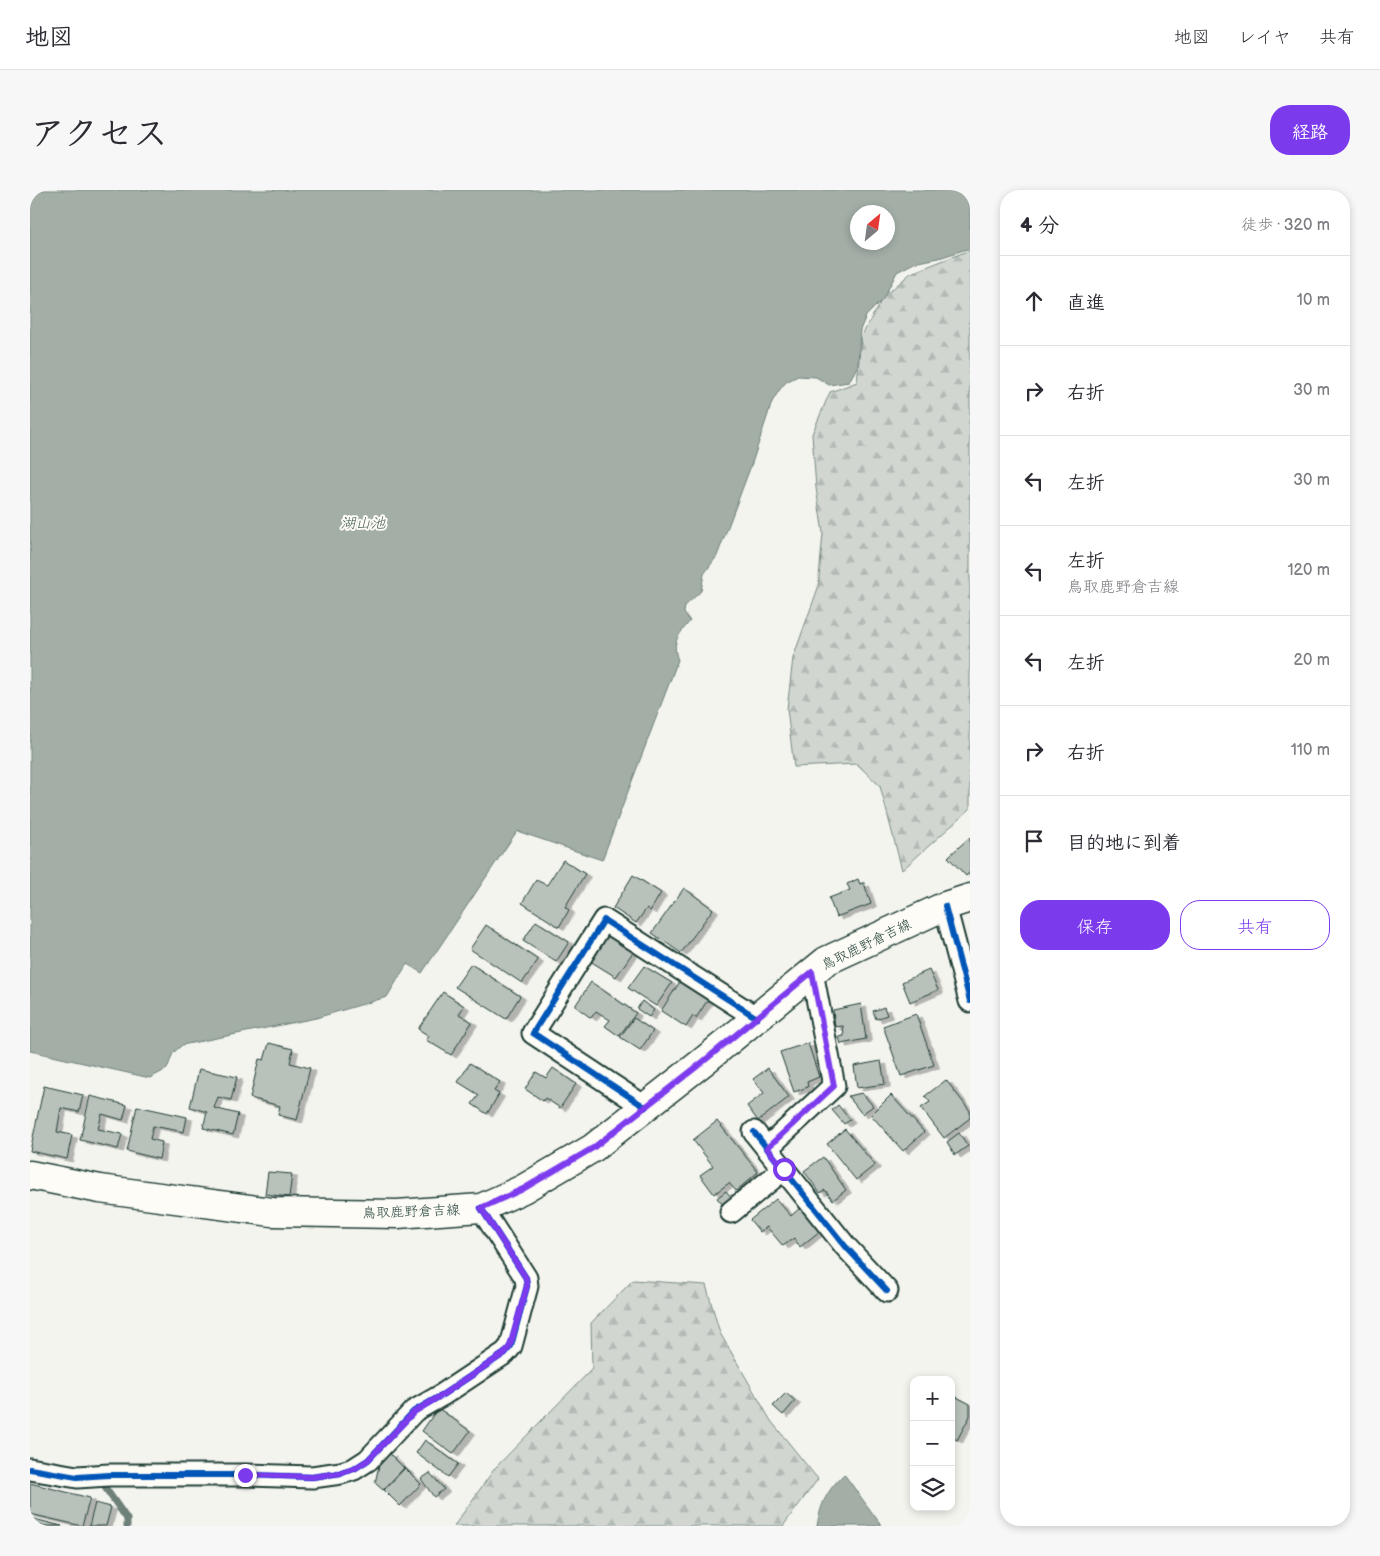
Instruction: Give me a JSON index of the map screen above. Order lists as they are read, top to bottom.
{
  "streets": {
    "main road": ["鳥取鹿野倉吉線"]
  },
  "water": ["湖山池"],
  "north": "top right",
  "page": {
    "header": "地図",
    "nav": ["地図", "レイヤ", "共有"],
    "title": "アクセス",
    "buttons": [
      "経路",
      ["保存", "共有"]
    ],
    "heading": ["4 分", "徒歩 · 320 m"],
    "list": [
      ["直進", "10 m"],
      ["右折", "30 m"],
      ["左折", "30 m"],
      ["左折", "鳥取鹿野倉吉線", "120 m"],
      ["左折", "20 m"],
      ["右折", "110 m"],
      "目的地に到着"
    ],
    "map_buttons": ["+", "−"]
  }
}
